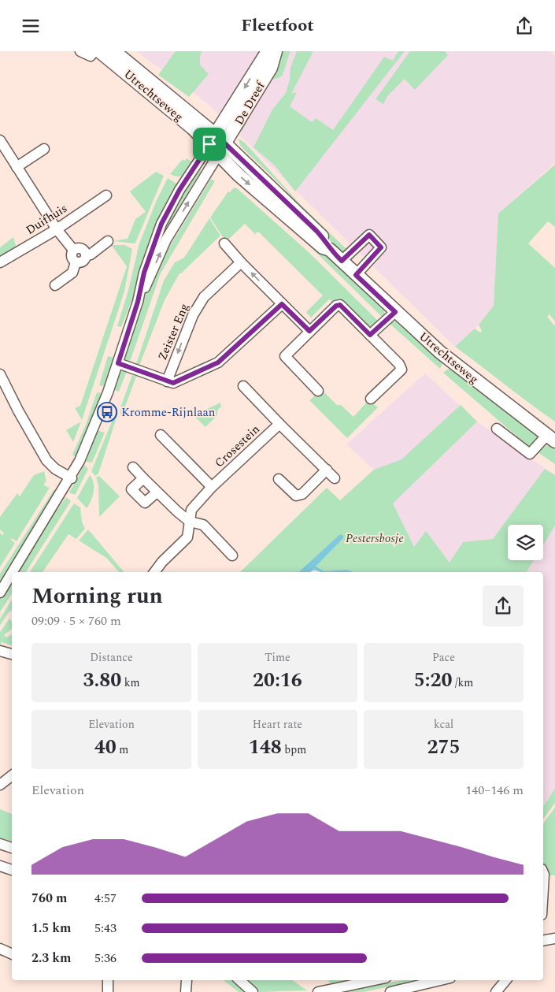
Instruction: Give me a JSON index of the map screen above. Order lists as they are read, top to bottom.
{
  "streets": {
    "main road": ["Utrechtseweg", "De Dreef"],
    "street": ["Duifhuis", "Zeister Eng", "Crosestein"]
  },
  "crossings": [
    ["Utrechtseweg", "De Dreef"]
  ],
  "parks": ["Pestersbosje"],
  "places": {
    "bus stop": ["Kromme-Rijnlaan"]
  },
  "page": {
    "header": "Fleetfoot",
    "heading": ["Morning run", "09:09 · 5 × 760 m"],
    "stats": [
      ["Distance", "3.80 km"],
      ["Time", "20:16"],
      ["Pace", "5:20 /km"],
      ["Elevation", "40 m"],
      ["Heart rate", "148 bpm"],
      ["kcal", "275"]
    ],
    "chart": ["Elevation", "140–146 m"],
    "list": [
      {
        "name": "760 m",
        "note": "4:57"
      },
      {
        "name": "1.5 km",
        "note": "5:43"
      },
      {
        "name": "2.3 km",
        "note": "5:36"
      }
    ]
  }
}
